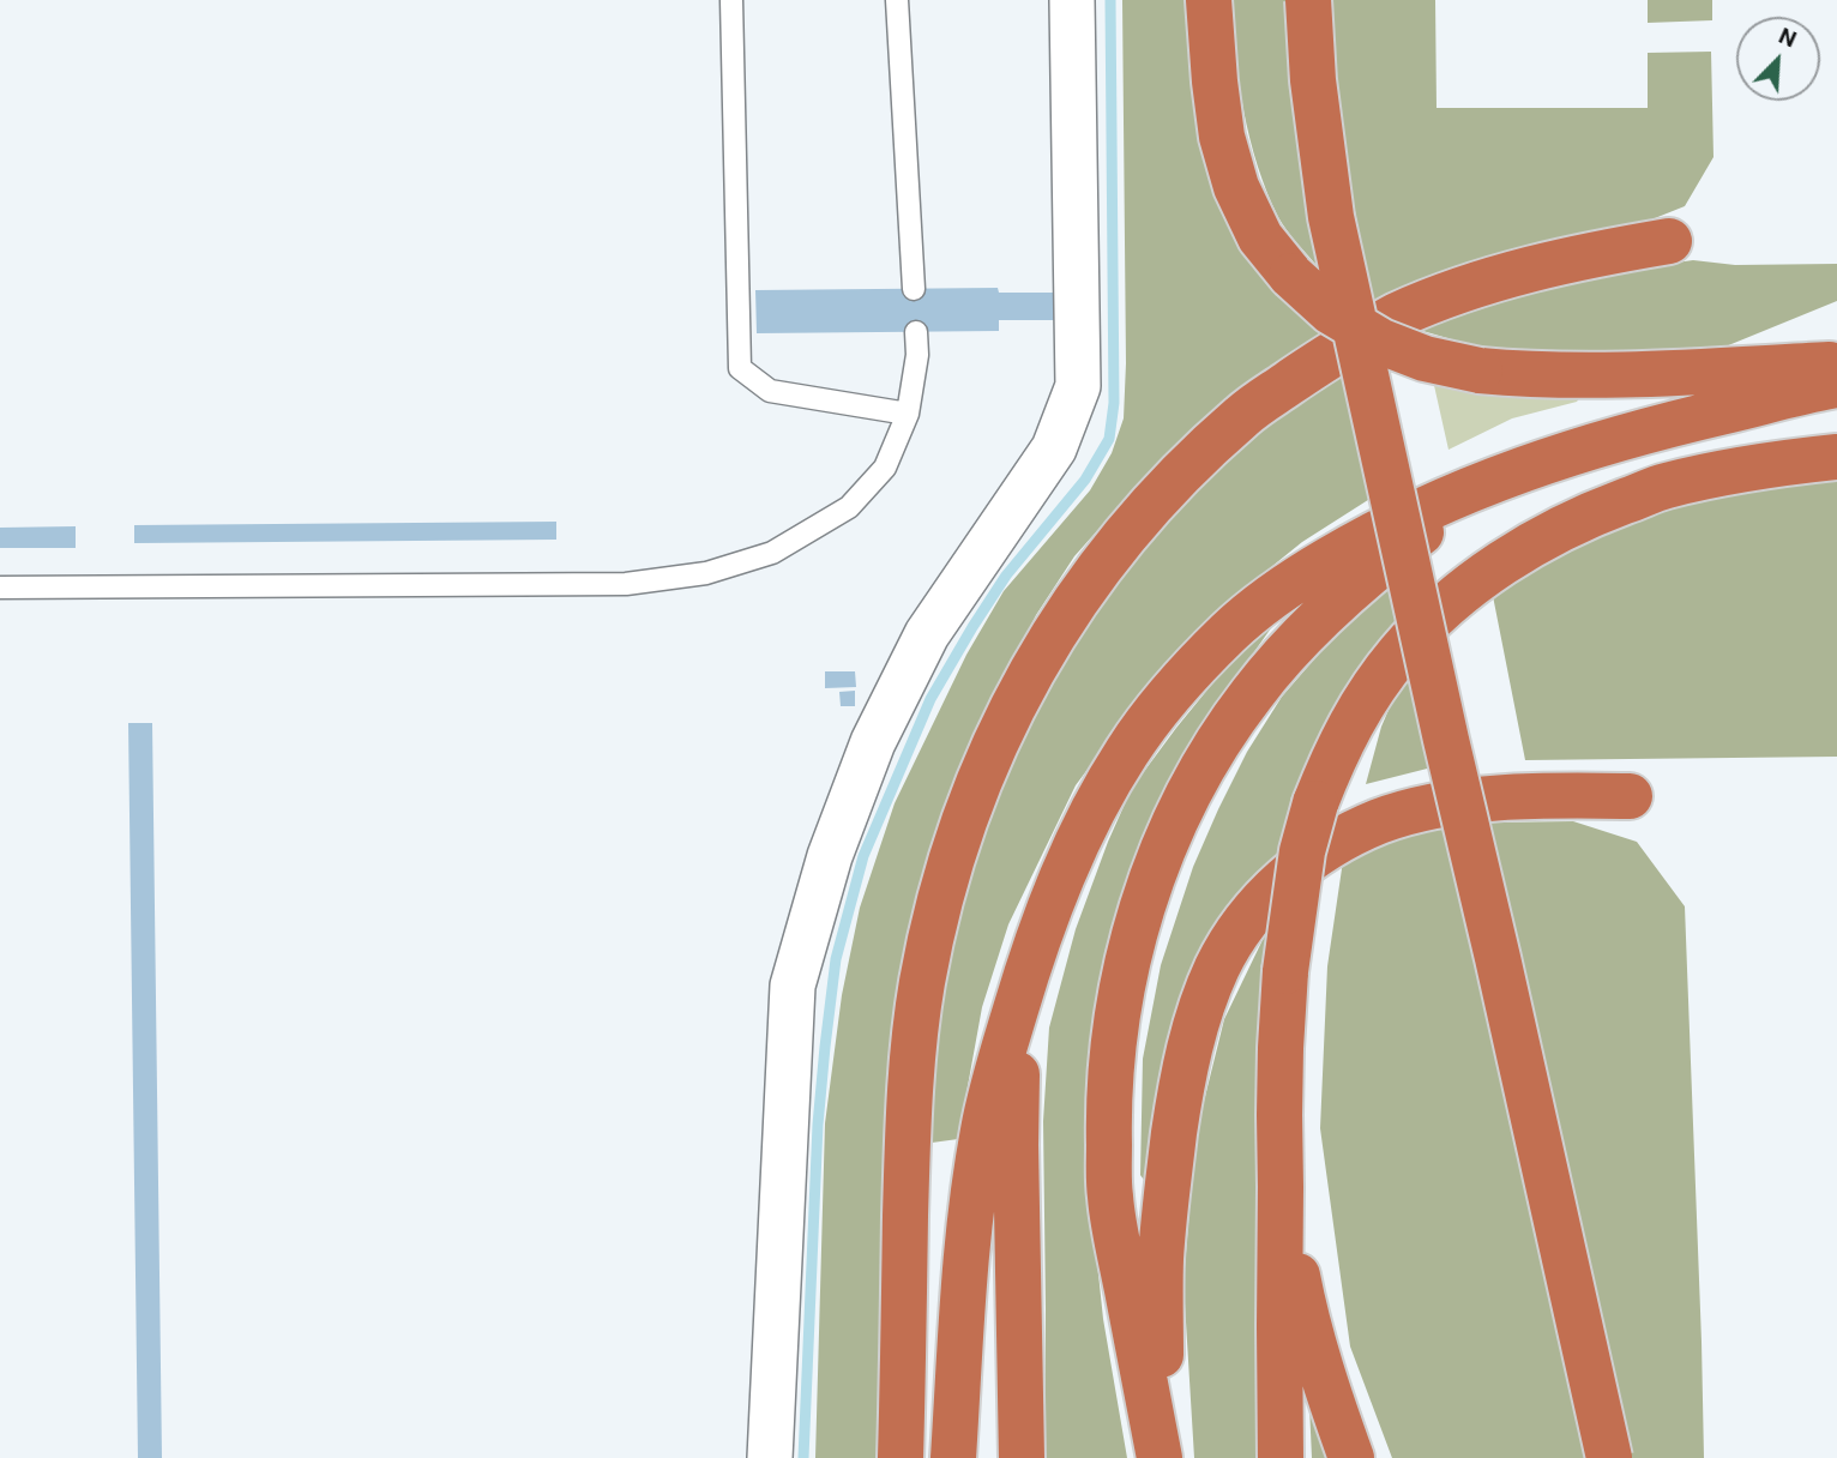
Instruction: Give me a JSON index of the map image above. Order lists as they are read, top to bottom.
{
  "north": "top right"
}
